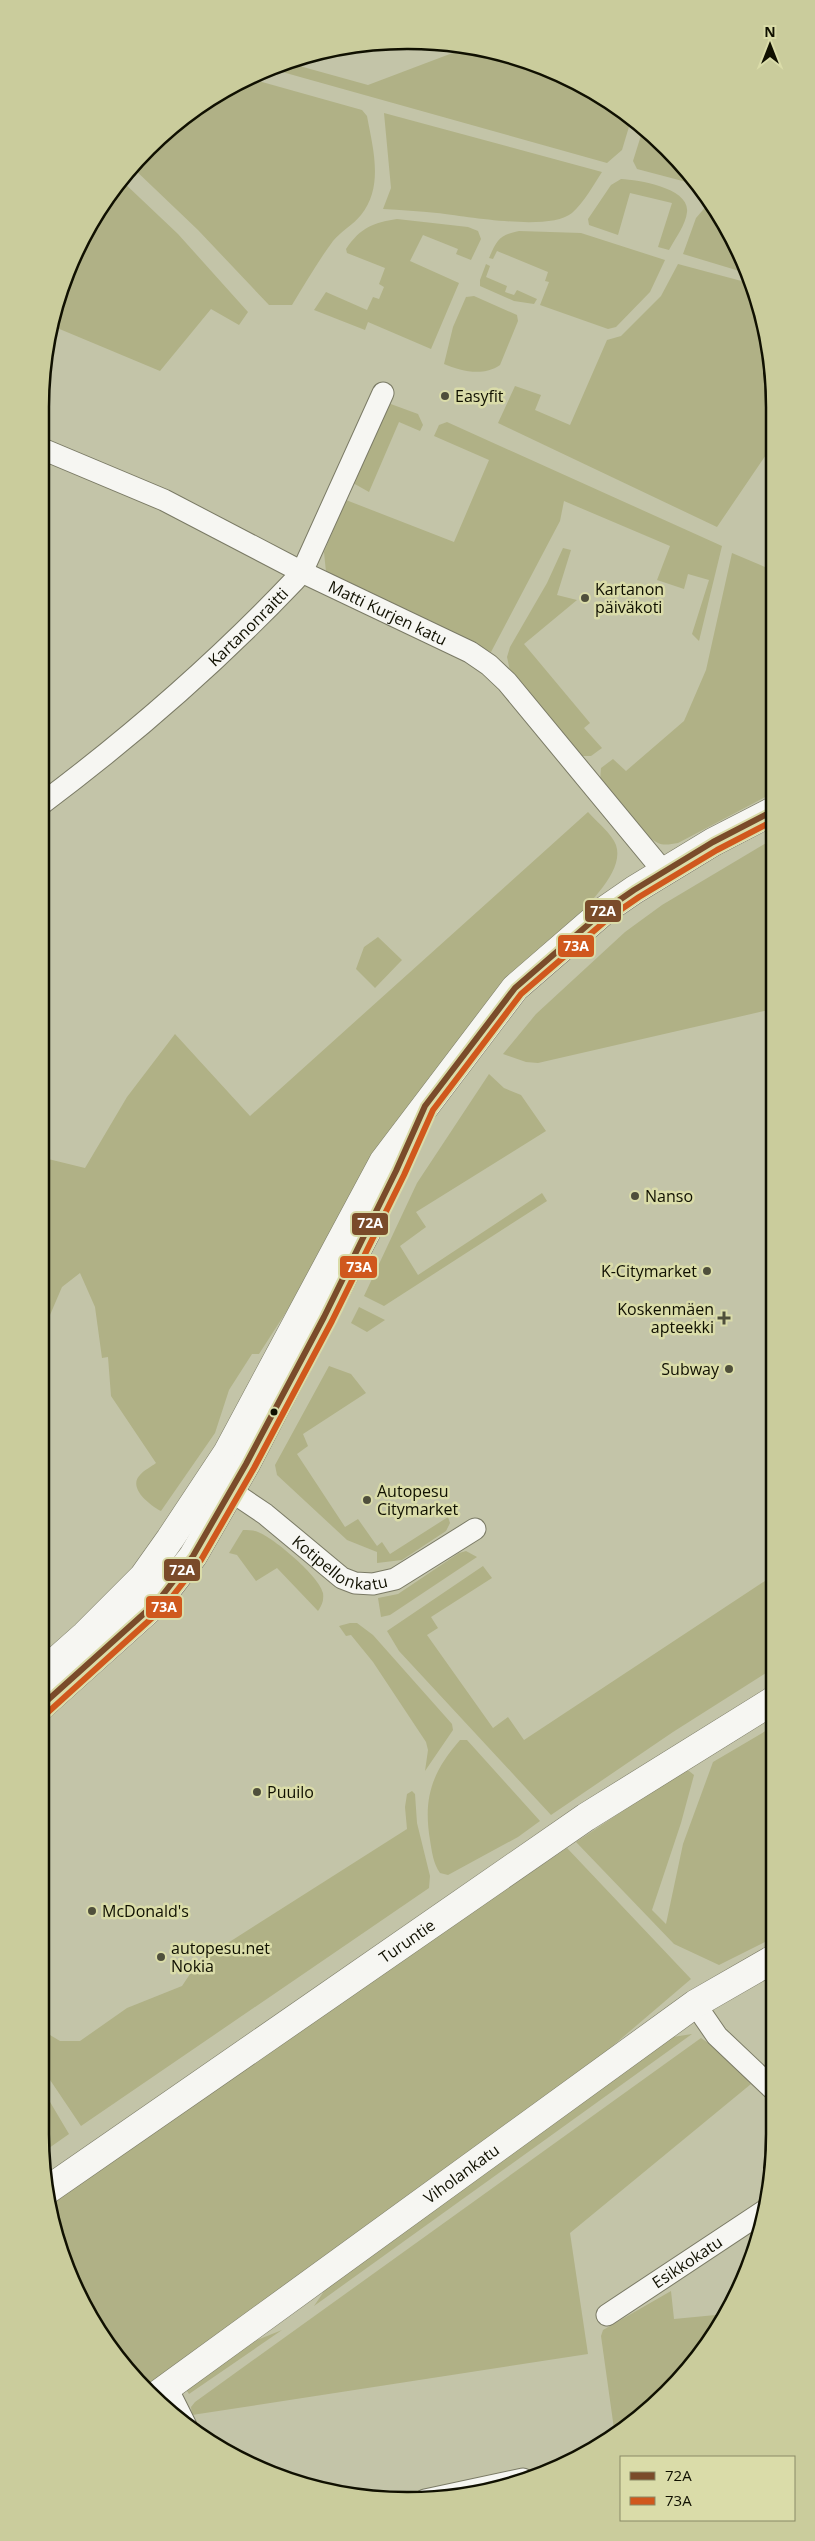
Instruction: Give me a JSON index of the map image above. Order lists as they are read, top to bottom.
{
  "streets": {
    "main road": ["Turuntie", "Viholankatu"],
    "street": [
      "Matti Kurjen katu",
      "Kartanonraitti",
      "Kotipellonkatu",
      "Esikkokatu"
    ]
  },
  "crossings": [
    ["Matti Kurjen katu", "Kartanonraitti"]
  ],
  "places": {
    "other": [
      "Easyfit",
      "Kartanon päiväkoti",
      "Nanso",
      "K-Citymarket",
      "Subway",
      "Autopesu Citymarket",
      "Puuilo",
      "McDonald's",
      "autopesu.net Nokia"
    ],
    "health": ["Koskenmäen apteekki"]
  },
  "lines": ["transit line 72A", "transit line 73A"],
  "legend": ["72A", "73A"],
  "north": "top"
}
